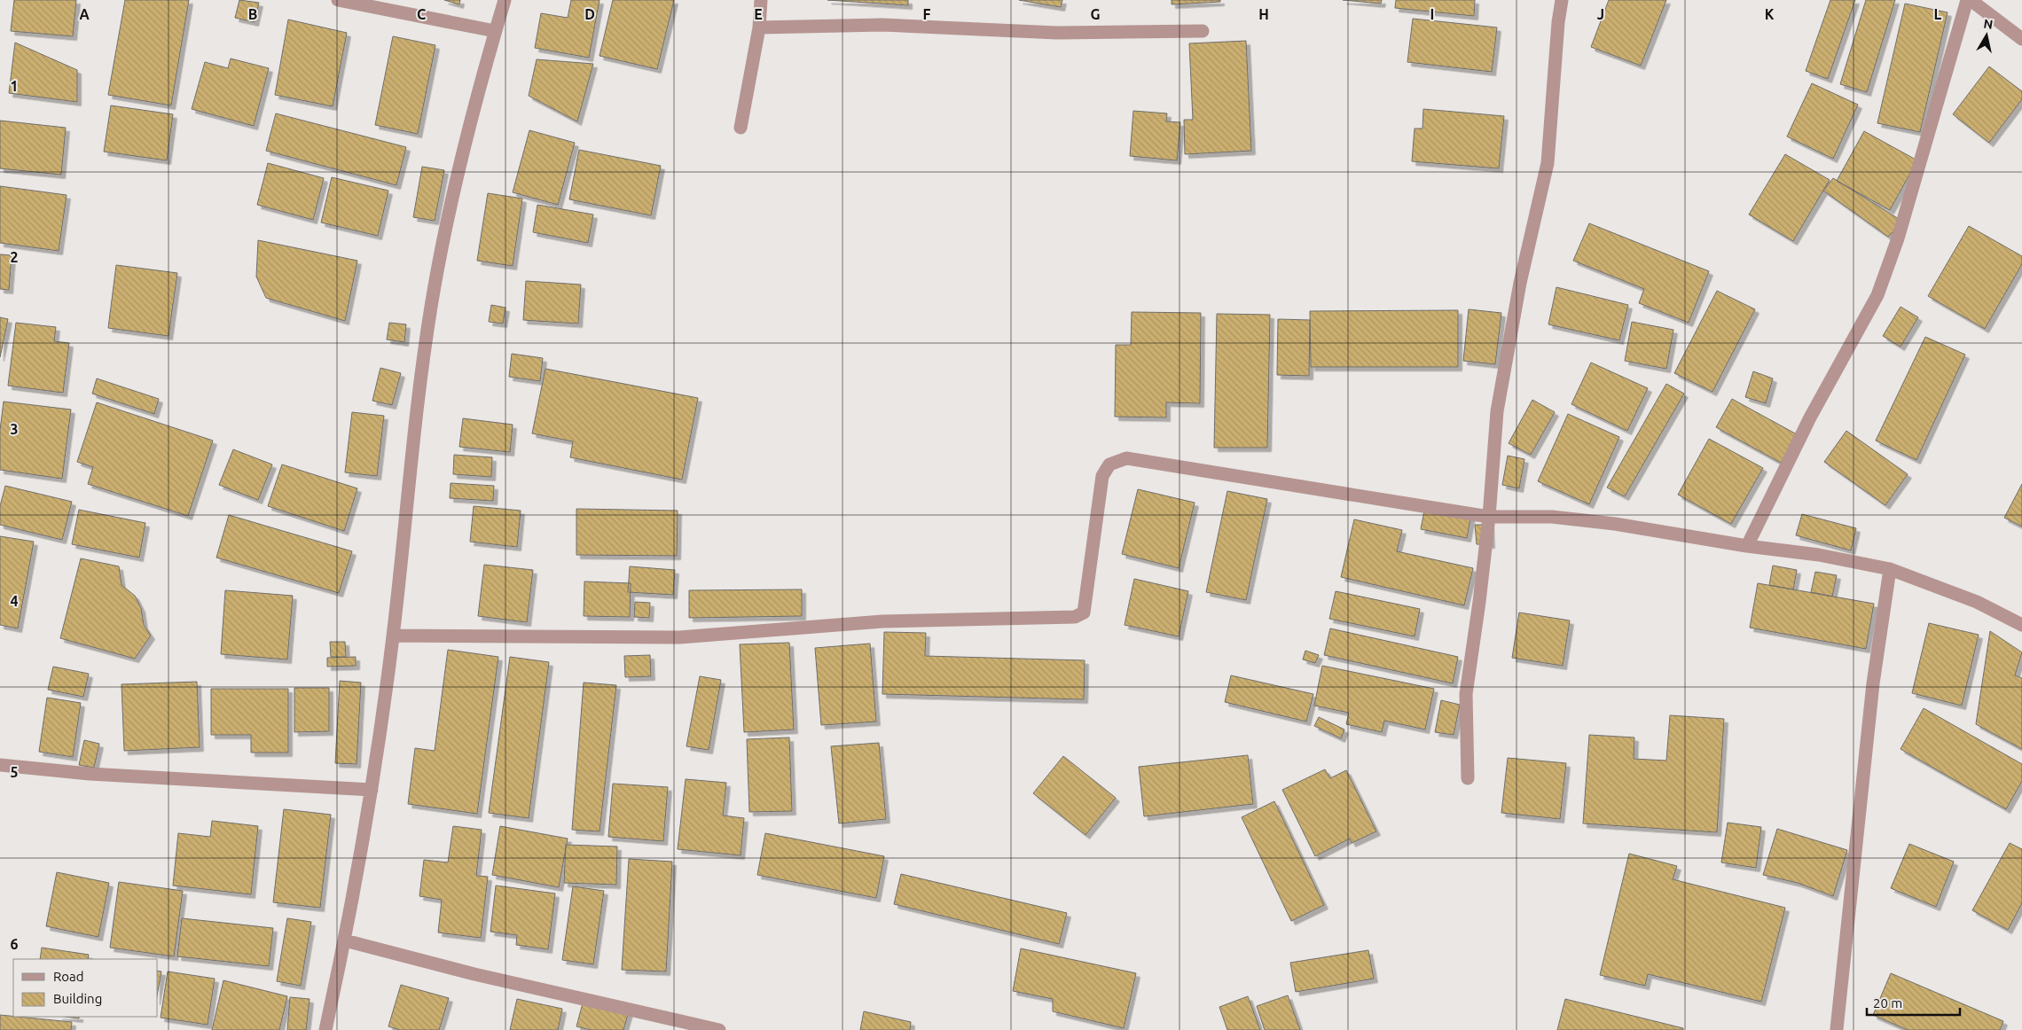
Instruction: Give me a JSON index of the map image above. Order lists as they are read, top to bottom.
{
  "legend": ["Road", "Building"],
  "scale_bar": "20 m",
  "north": "top",
  "grid": {
    "columns": [
      "A",
      "B",
      "C",
      "D",
      "E",
      "F",
      "G",
      "H",
      "I",
      "J",
      "K",
      "L"
    ],
    "rows": [
      "1",
      "2",
      "3",
      "4",
      "5",
      "6"
    ]
  }
}
